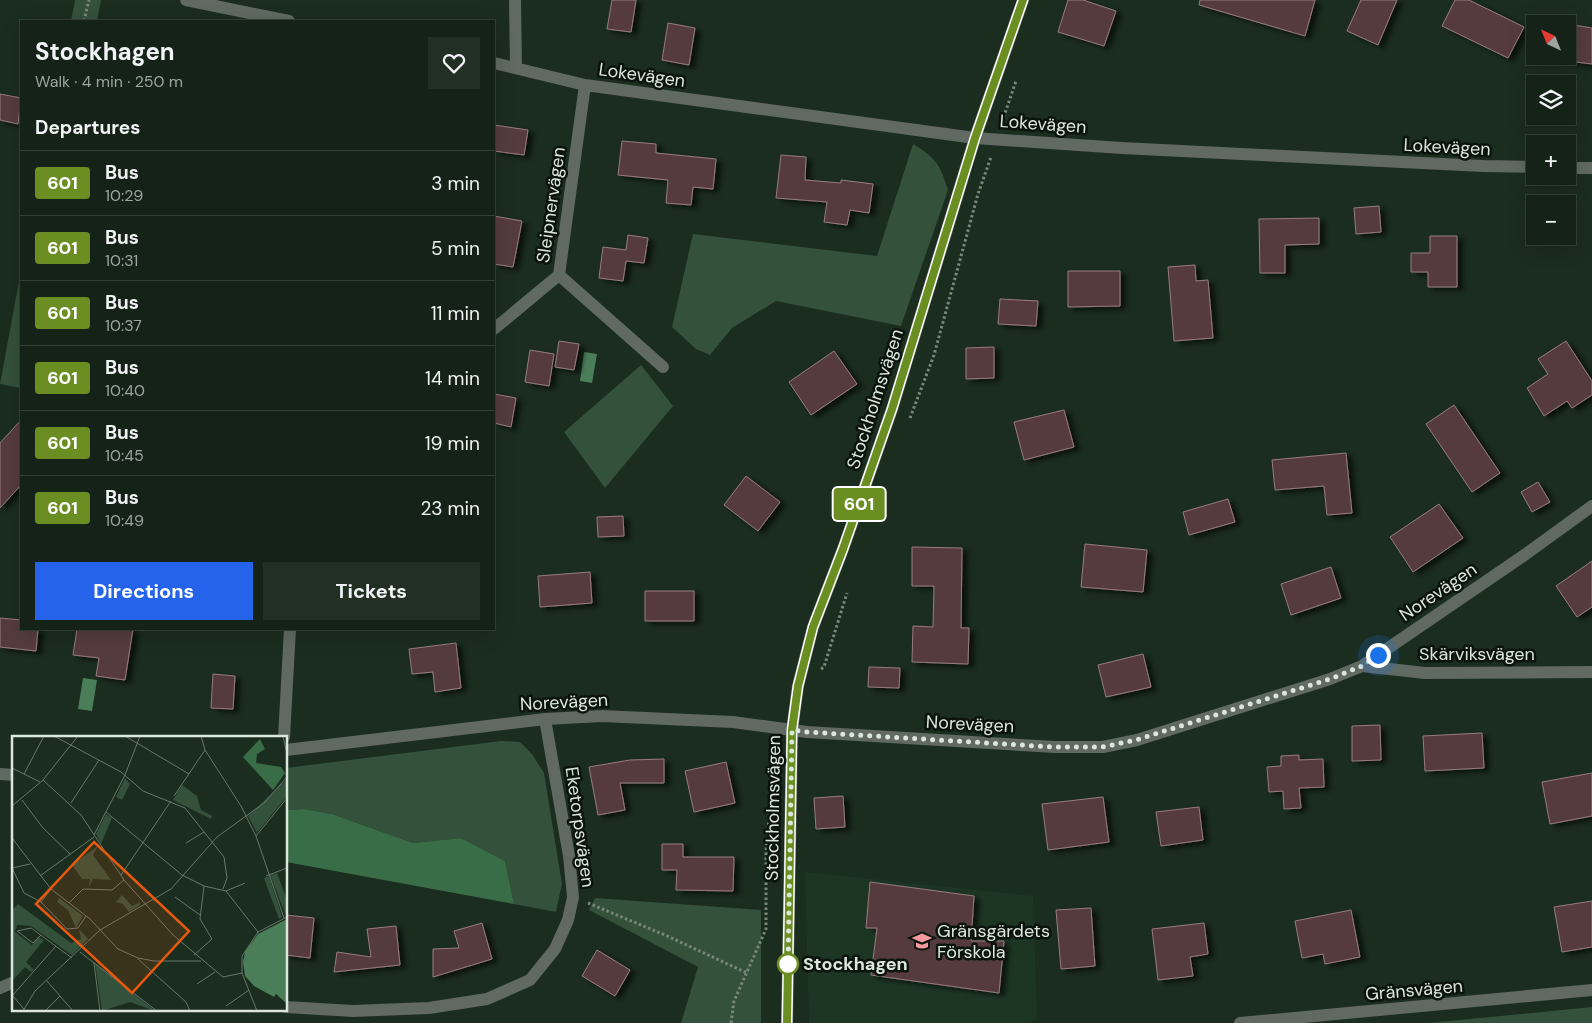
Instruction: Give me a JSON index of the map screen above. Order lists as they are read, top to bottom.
{
  "streets": {
    "street": [
      "Lokevägen",
      "Sleipnervägen",
      "Stockholmsvägen",
      "Norevägen",
      "Skärviksvägen",
      "Eketorpsvägen",
      "Gränsvägen"
    ]
  },
  "crossings": [
    ["Lokevägen", "Sleipnervägen"],
    ["Lokevägen", "Stockholmsvägen"],
    ["Stockholmsvägen", "Norevägen"],
    ["Norevägen", "Skärviksvägen"],
    ["Norevägen", "Eketorpsvägen"]
  ],
  "places": {
    "school or university": ["Gränsgärdets Förskola"],
    "other": ["Stockhagen"]
  },
  "lines": ["bus line 601"],
  "north": "top left",
  "page": {
    "on_map": "601",
    "map_buttons": ["+", "−"],
    "heading": [
      ["Stockhagen", "Walk · 4 min · 250 m"],
      "Departures"
    ],
    "list": [
      {
        "mark": "601",
        "name": "Bus",
        "note": "10:29",
        "value": "3 min"
      },
      {
        "mark": "601",
        "name": "Bus",
        "note": "10:31",
        "value": "5 min"
      },
      {
        "mark": "601",
        "name": "Bus",
        "note": "10:37",
        "value": "11 min"
      },
      {
        "mark": "601",
        "name": "Bus",
        "note": "10:40",
        "value": "14 min"
      },
      {
        "mark": "601",
        "name": "Bus",
        "note": "10:45",
        "value": "19 min"
      },
      {
        "mark": "601",
        "name": "Bus",
        "note": "10:49",
        "value": "23 min"
      }
    ],
    "buttons": ["Directions", "Tickets"]
  }
}
